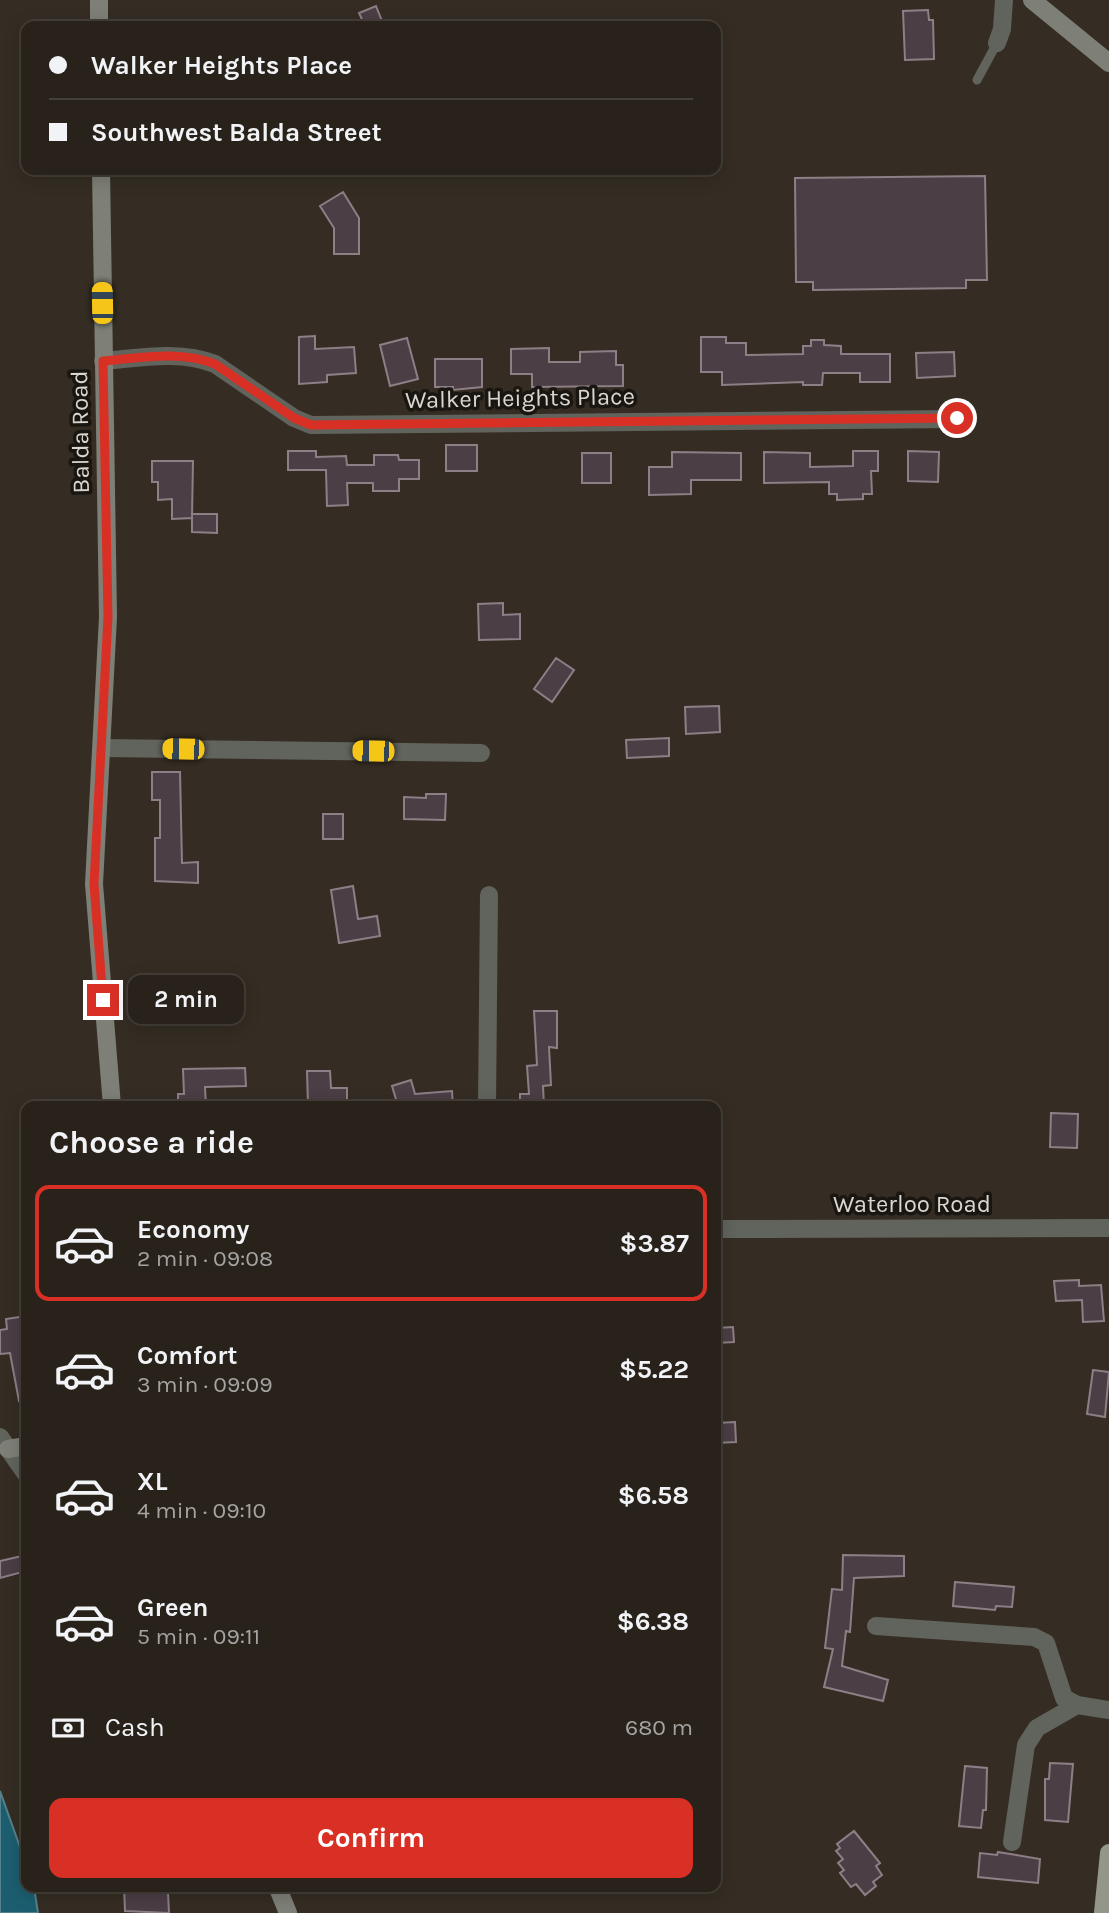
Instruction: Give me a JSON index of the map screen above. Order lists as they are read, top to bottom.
{
  "streets": {
    "street": ["Walker Heights Place", "Balda Road", "Waterloo Road"]
  },
  "crossings": [
    ["Walker Heights Place", "Balda Road"]
  ],
  "page": {
    "banner": ["Walker Heights Place", "Southwest Balda Street"],
    "bubble": "2 min",
    "heading": "Choose a ride",
    "list": [
      {
        "name": "Economy",
        "note": "2 min · 09:08",
        "value": "$3.87"
      },
      {
        "name": "Comfort",
        "note": "3 min · 09:09",
        "value": "$5.22"
      },
      {
        "name": "XL",
        "note": "4 min · 09:10",
        "value": "$6.58"
      },
      {
        "name": "Green",
        "note": "5 min · 09:11",
        "value": "$6.38"
      }
    ],
    "pay": ["Cash", "680 m"],
    "buttons": "Confirm"
  }
}
